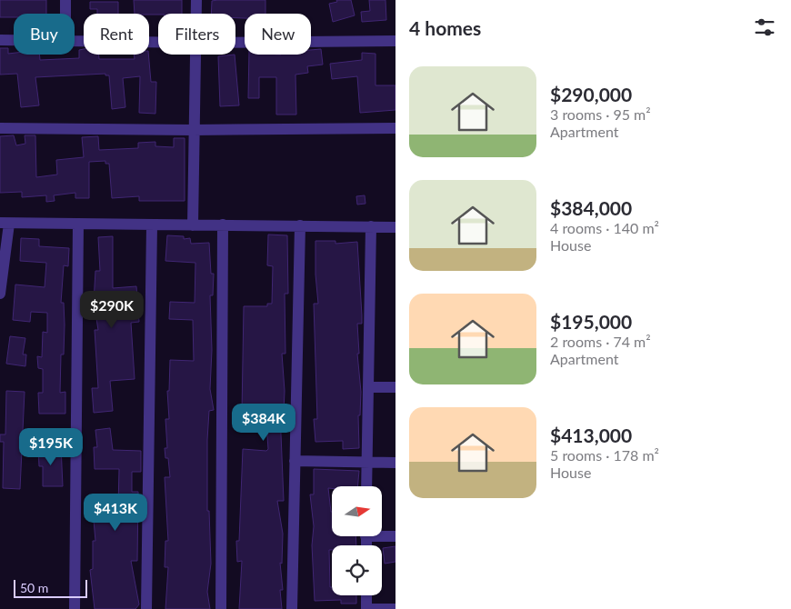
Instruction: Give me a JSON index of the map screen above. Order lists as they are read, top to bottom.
{
  "scale_bar": "50 m",
  "north": "right",
  "page": {
    "heading": "4 homes",
    "chip": [
      "Buy",
      "Rent",
      "Filters",
      "New"
    ],
    "list": [
      {
        "name": "$290,000",
        "note": "3 rooms · 95 m² · Apartment"
      },
      {
        "name": "$384,000",
        "note": "4 rooms · 140 m² · House"
      },
      {
        "name": "$195,000",
        "note": "2 rooms · 74 m² · Apartment"
      },
      {
        "name": "$413,000",
        "note": "5 rooms · 178 m² · House"
      }
    ],
    "price": [
      "$290K",
      "$384K",
      "$195K",
      "$413K"
    ],
    "scale": "50 m"
  }
}
